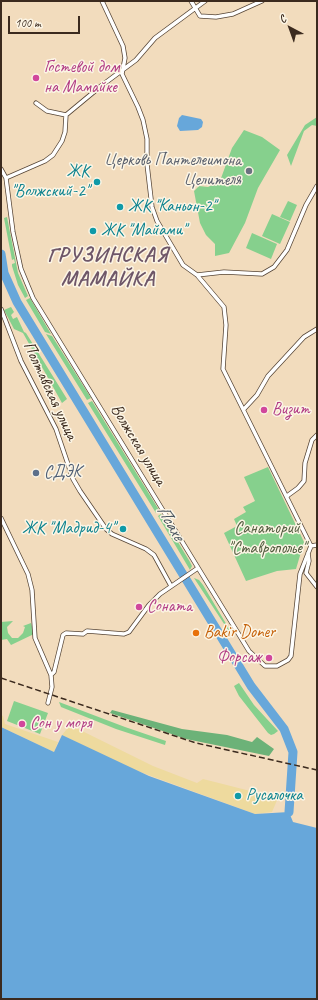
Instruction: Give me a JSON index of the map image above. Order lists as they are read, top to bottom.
{
  "streets": {
    "street": ["Полтавская улица", "Волжская улица"]
  },
  "districts": ["ГРУЗИНСКАЯ МАМАЙКА"],
  "water": ["Псахе"],
  "parks": ["Санаторий \"Ставрополье\""],
  "places": [
    "Гостевой дом на Мамайке",
    "Церковь Пантелеимона Целителя",
    "ЖК \"Волжский-2\"",
    "ЖК \"Каньон-2\"",
    "ЖК \"Майами\"",
    "Визит",
    "СДЭК",
    "ЖК \"Мадрид-4\"",
    "Соната",
    "Bakir Doner",
    "Форсаж",
    "Сон у моря",
    "Русалочка"
  ],
  "scale_bar": "100 m",
  "north": "top left"
}
